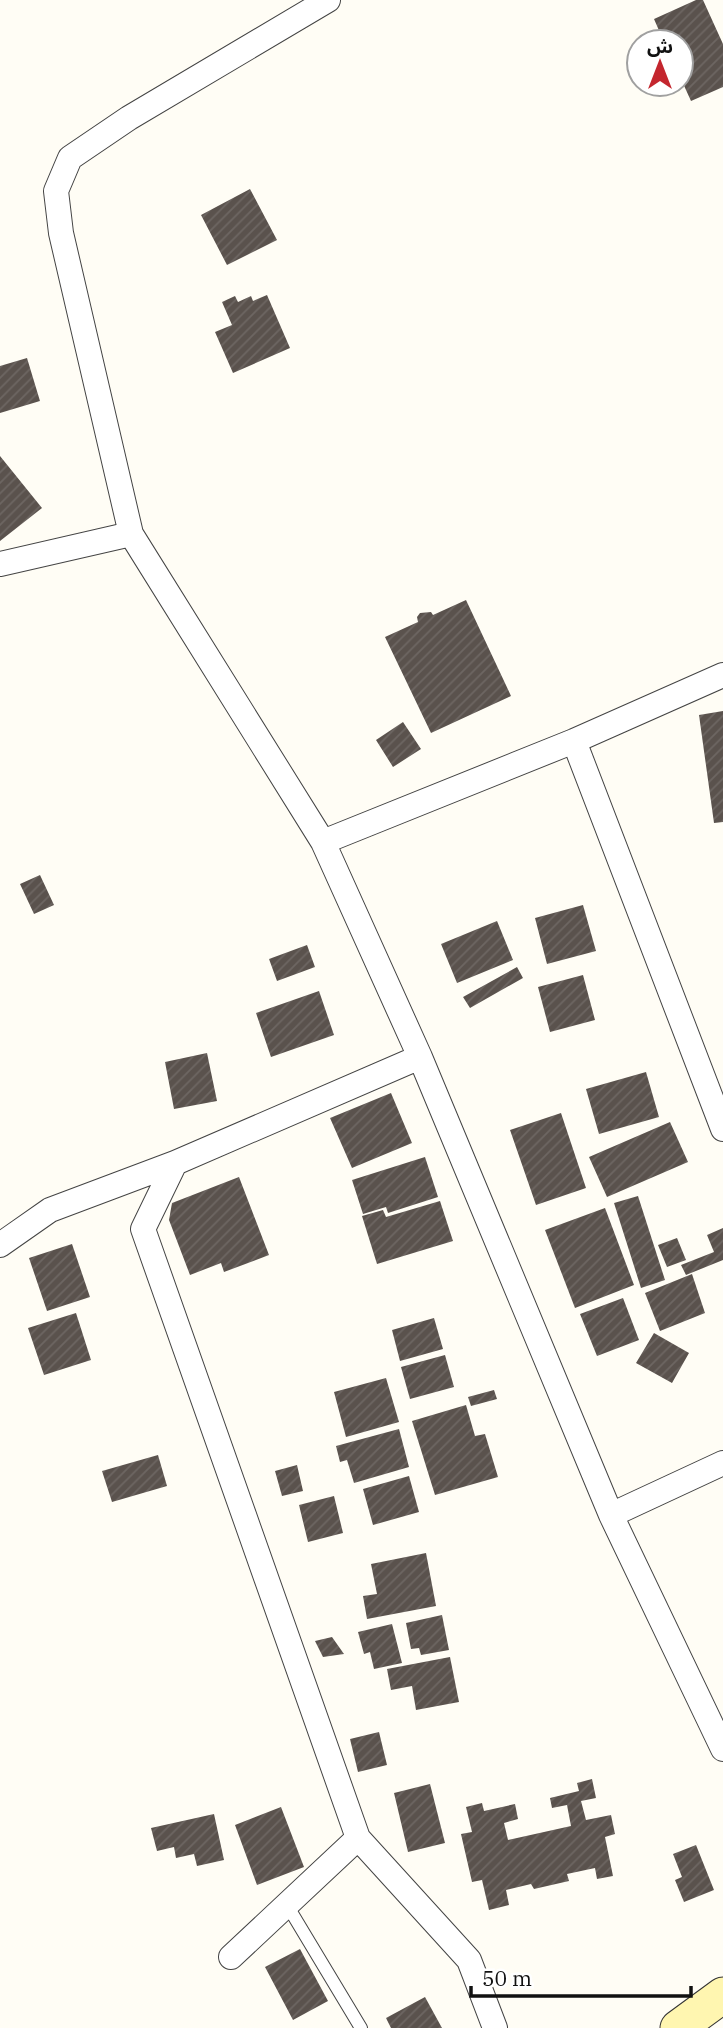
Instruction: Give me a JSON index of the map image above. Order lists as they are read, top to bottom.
{
  "scale_bar": "50 m",
  "north": "top"
}
